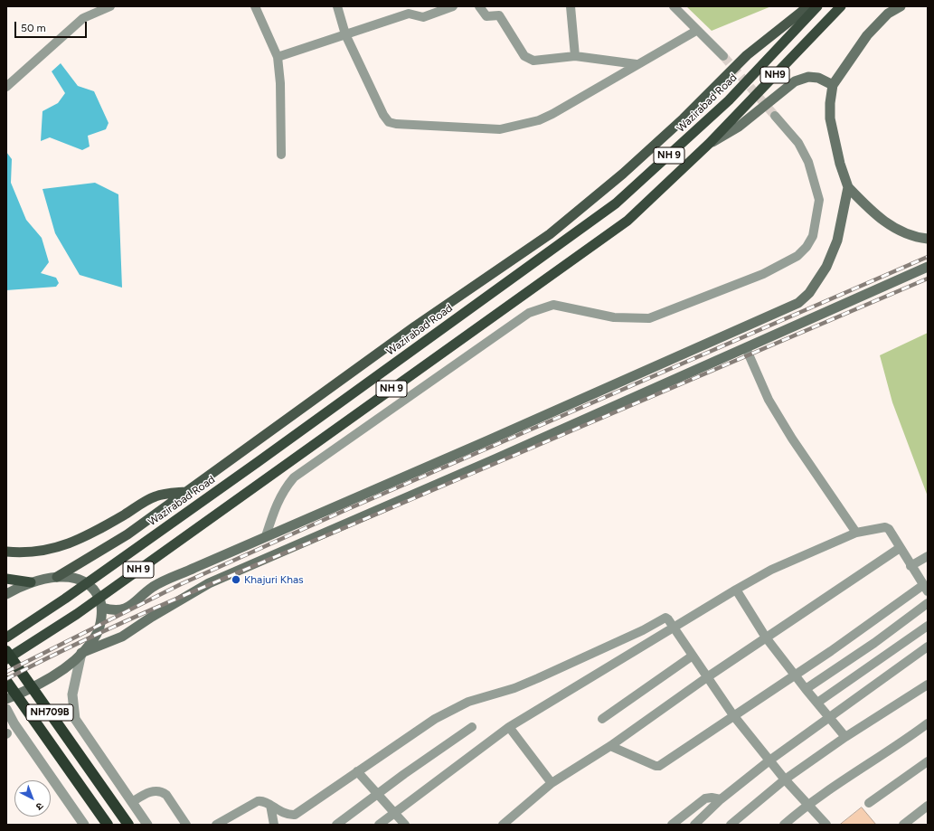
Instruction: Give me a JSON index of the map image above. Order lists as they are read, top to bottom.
{
  "streets": {
    "highway": [
      "NH9",
      "Wazirabad Road",
      "NH 9",
      "NH709B"
    ]
  },
  "crossings": [
    ["NH9", "NH 9"]
  ],
  "places": ["Khajuri Khas"],
  "scale_bar": "50 m",
  "north": "bottom right"
}
